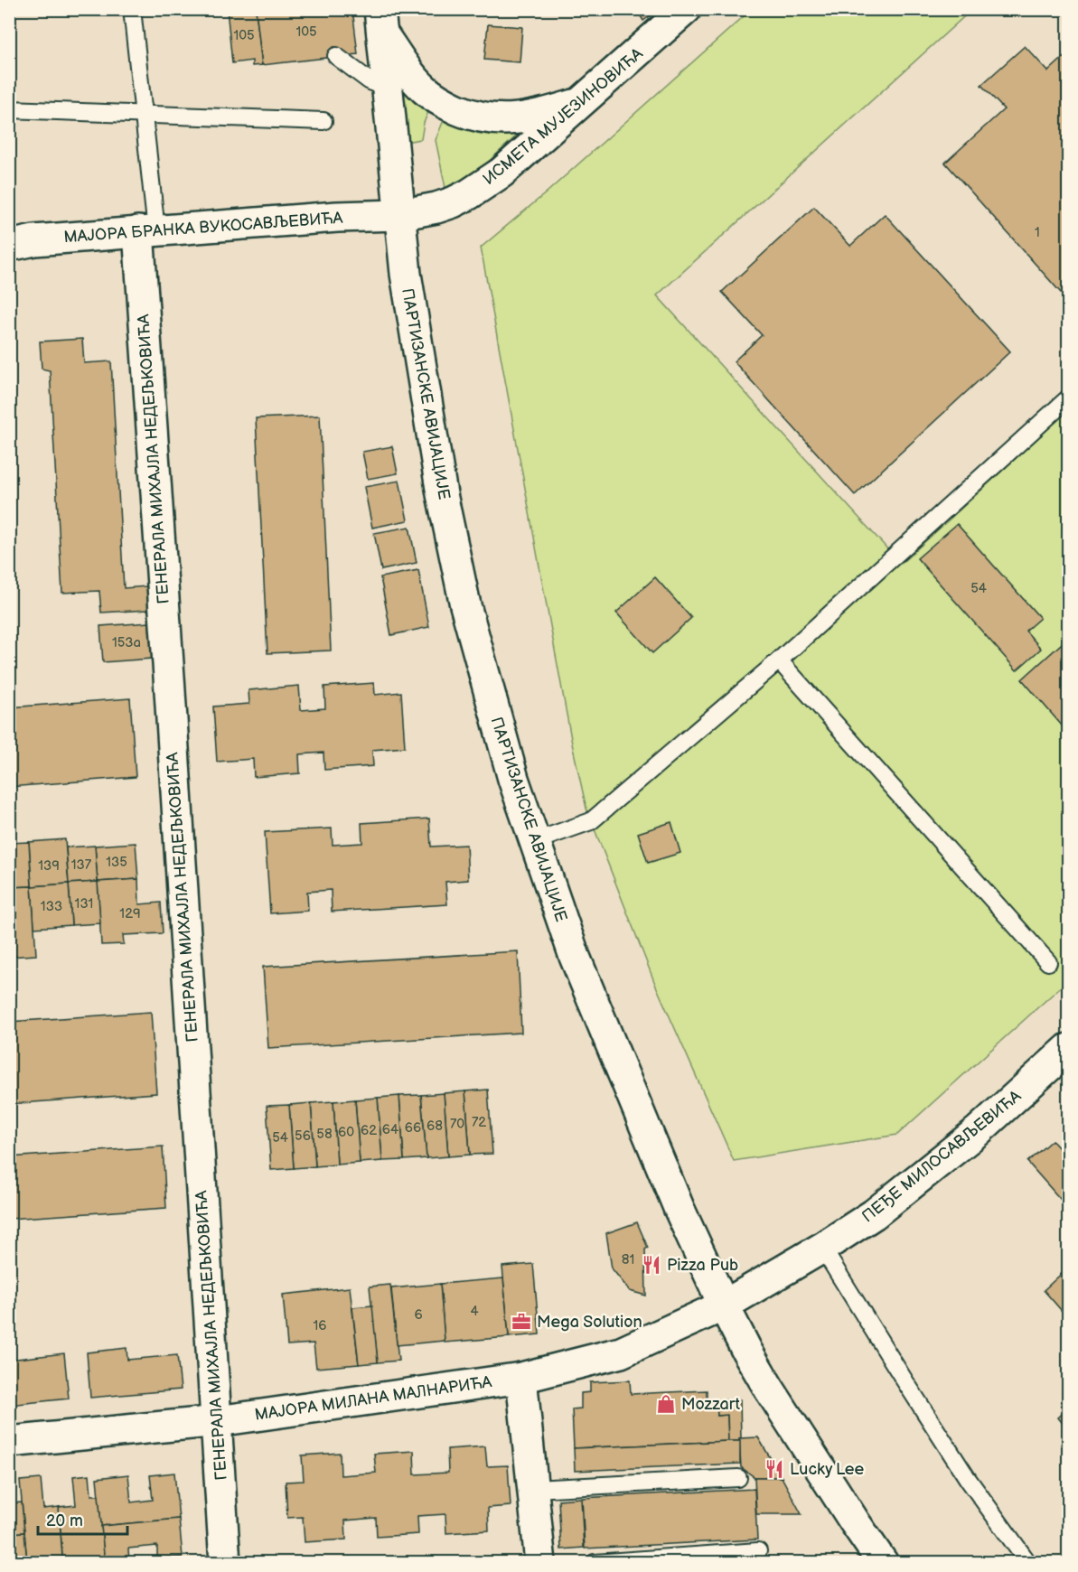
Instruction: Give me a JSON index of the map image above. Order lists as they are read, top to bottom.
{
  "streets": {
    "street": [
      "ИСМЕТА МУЈЕЗИНОВИЋА",
      "МАЈОРА БРАНКА ВУКОСАВЉЕВИЋА",
      "ПАРТИЗАНСКЕ АВИЈАЦИЈЕ",
      "ГЕНЕРАЛА МИХАЈЛА НЕДЕЉКОВИЋА",
      "ПЕЂЕ МИЛОСАВЉЕВИЋА",
      "МАЈОРА МИЛАНА МАЛНАРИЋА"
    ]
  },
  "crossings": [
    ["ИСМЕТА МУЈЕЗИНОВИЋА", "МАЈОРА БРАНКА ВУКОСАВЉЕВИЋА"],
    ["ИСМЕТА МУЈЕЗИНОВИЋА", "ПАРТИЗАНСКЕ АВИЈАЦИЈЕ"],
    ["МАЈОРА БРАНКА ВУКОСАВЉЕВИЋА", "ПАРТИЗАНСКЕ АВИЈАЦИЈЕ"],
    ["МАЈОРА БРАНКА ВУКОСАВЉЕВИЋА", "ГЕНЕРАЛА МИХАЈЛА НЕДЕЉКОВИЋА"],
    ["ПАРТИЗАНСКЕ АВИЈАЦИЈЕ", "ПЕЂЕ МИЛОСАВЉЕВИЋА"],
    ["ПАРТИЗАНСКЕ АВИЈАЦИЈЕ", "МАЈОРА МИЛАНА МАЛНАРИЋА"],
    ["ГЕНЕРАЛА МИХАЈЛА НЕДЕЉКОВИЋА", "МАЈОРА МИЛАНА МАЛНАРИЋА"],
    ["ПЕЂЕ МИЛОСАВЉЕВИЋА", "МАЈОРА МИЛАНА МАЛНАРИЋА"]
  ],
  "places": {
    "restaurant": ["Pizza Pub", "Lucky Lee"],
    "office": ["Mega Solution"],
    "shop": ["Mozzart"]
  },
  "house_numbers": [
    "105",
    "105",
    "1",
    "54",
    "153a",
    "135",
    "137",
    "139",
    "131",
    "133",
    "129",
    "72",
    "70",
    "68",
    "66",
    "64",
    "62",
    "60",
    "58",
    "56",
    "54",
    "81",
    "4",
    "6",
    "16"
  ],
  "scale_bar": "20 m"
}
